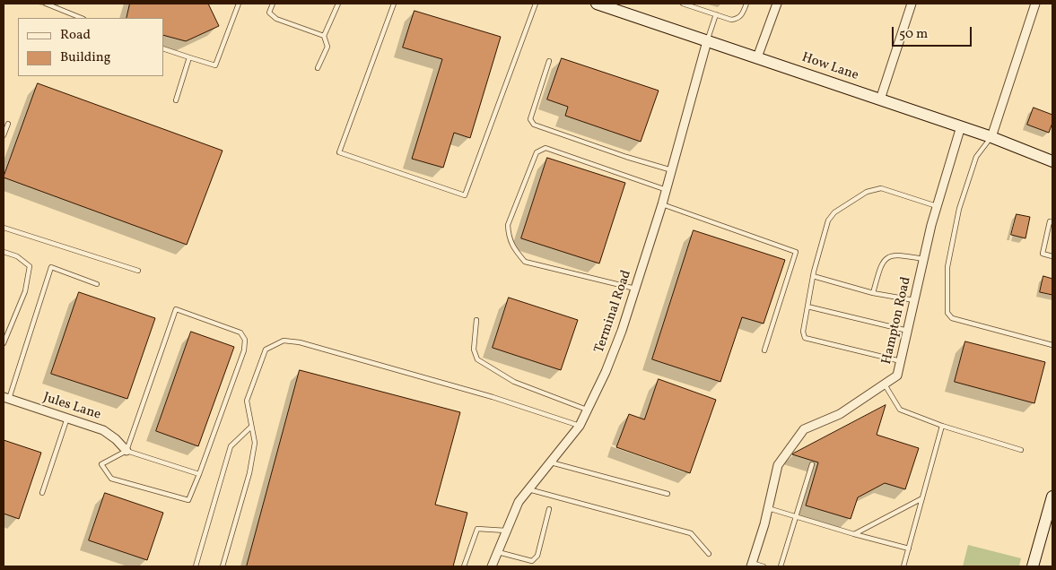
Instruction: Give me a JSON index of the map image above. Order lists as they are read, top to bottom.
{
  "streets": {
    "main road": ["How Lane"],
    "street": ["Terminal Road", "Hampton Road", "Jules Lane"]
  },
  "crossings": [
    ["How Lane", "Terminal Road"],
    ["How Lane", "Hampton Road"]
  ],
  "legend": ["Road", "Building"],
  "scale_bar": "50 m"
}
